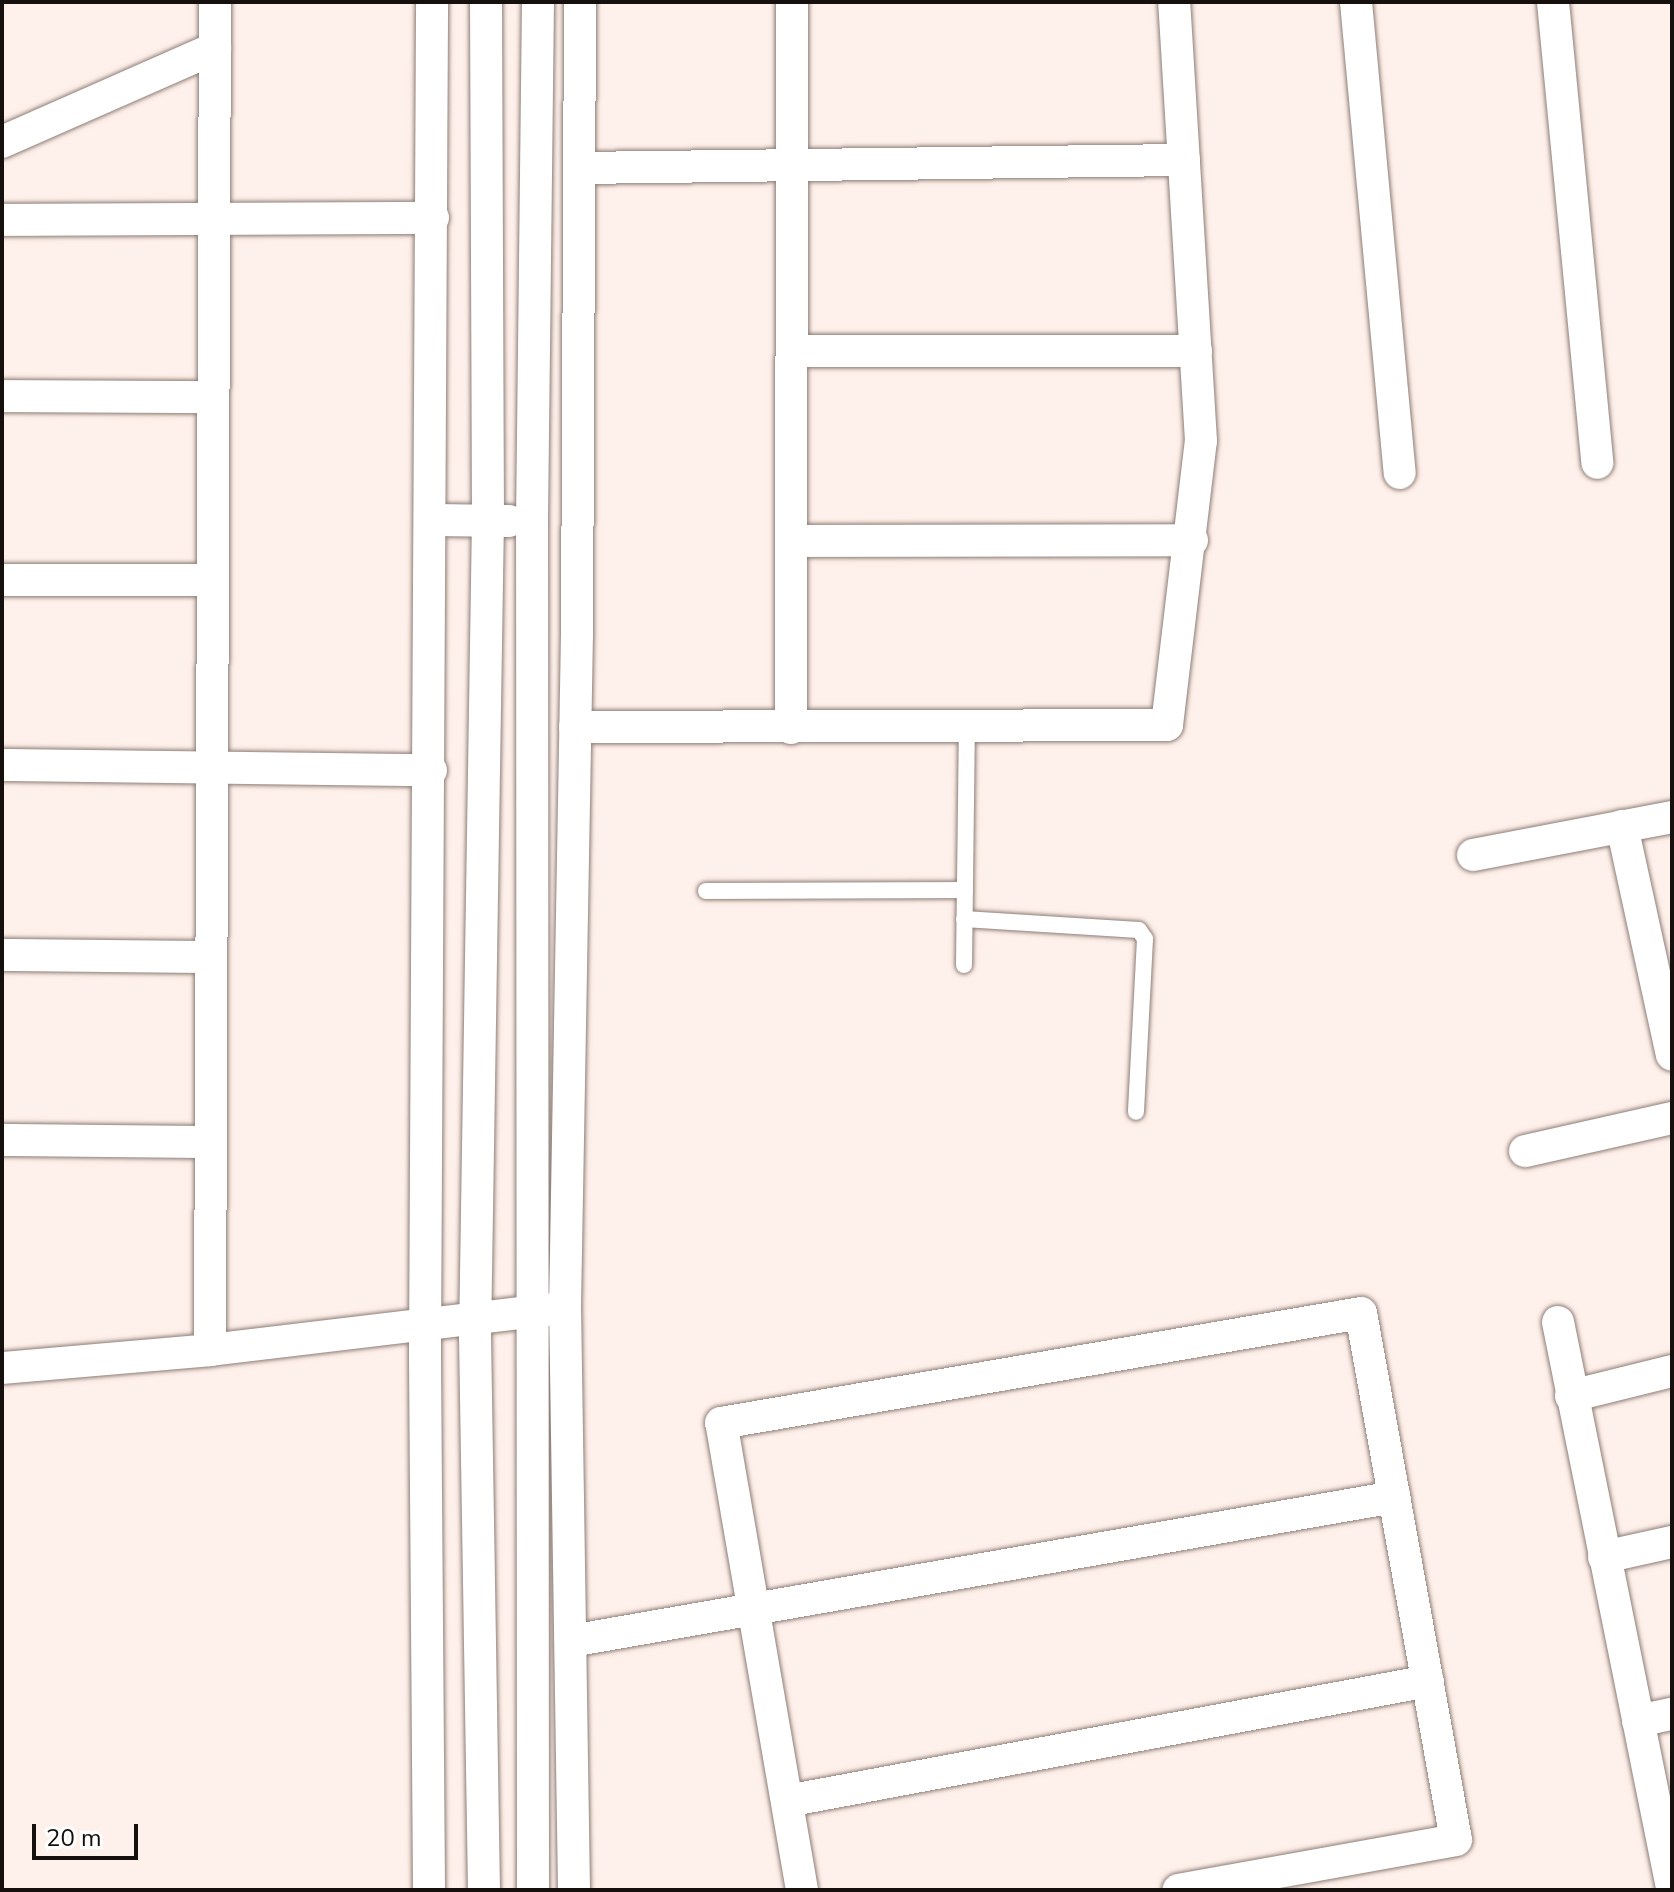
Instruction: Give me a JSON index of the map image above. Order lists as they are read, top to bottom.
{
  "scale_bar": "20 m"
}
